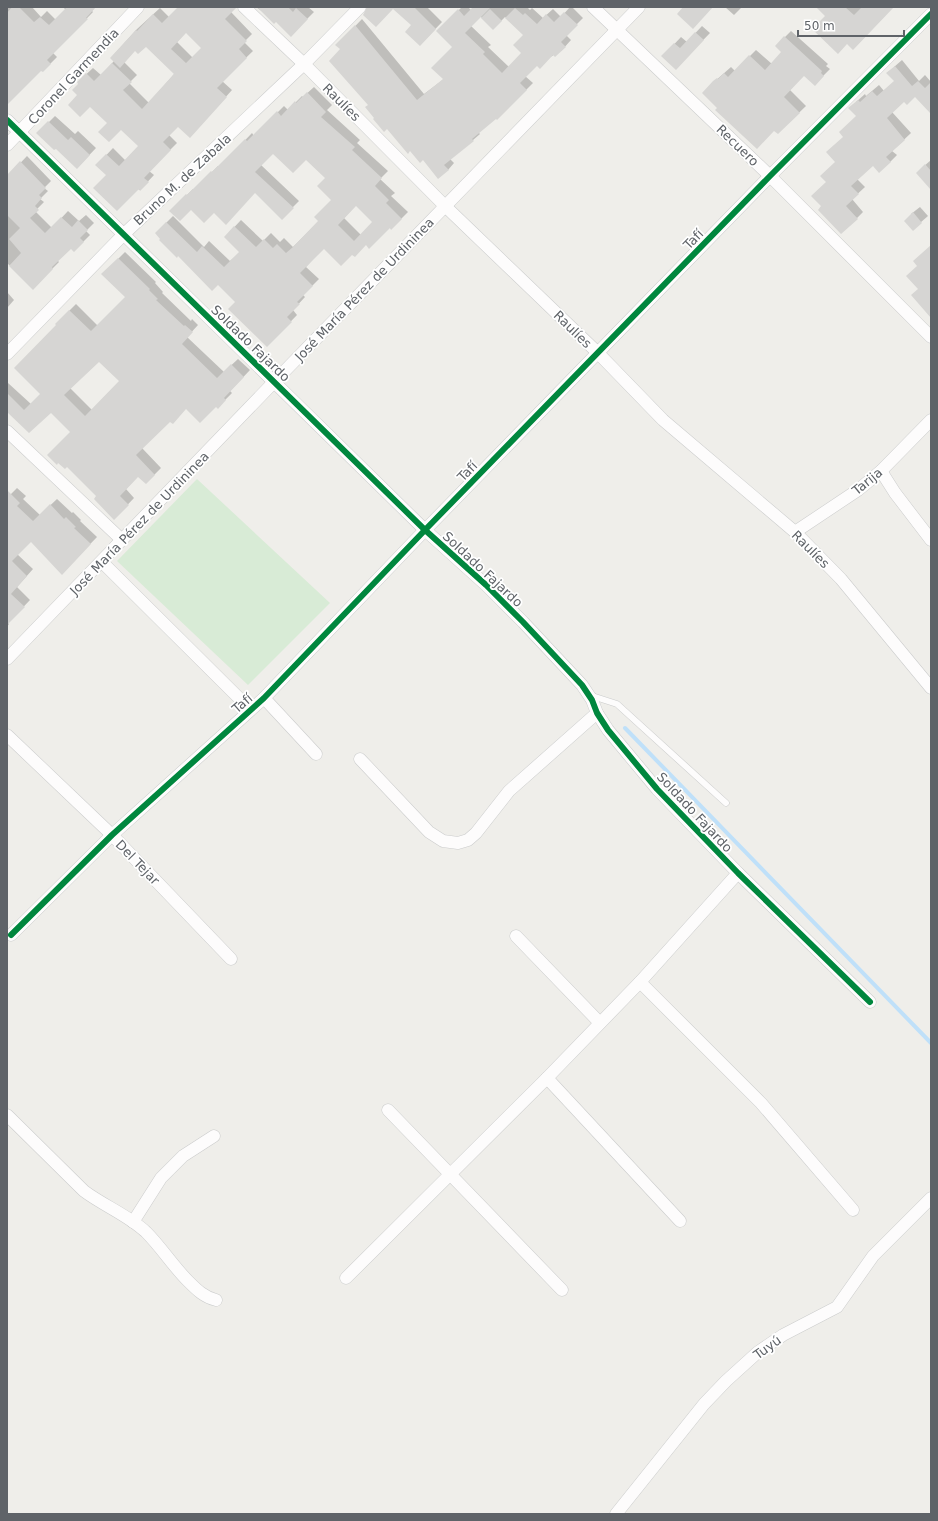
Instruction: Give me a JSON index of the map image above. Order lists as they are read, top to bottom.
{
  "streets": {
    "street": [
      "Coronel Garmendia",
      "Raulíes",
      "Recuero",
      "Bruno M. de Zabala",
      "Tafí",
      "José María Pérez de Urdininea",
      "Soldado Fajardo",
      "Tarija",
      "Del Tejar",
      "Tuyú"
    ]
  },
  "crossings": [
    ["Coronel Garmendia", "Soldado Fajardo"],
    ["Raulíes", "Bruno M. de Zabala"],
    ["Raulíes", "Tafí"],
    ["Raulíes", "José María Pérez de Urdininea"],
    ["Raulíes", "Tarija"],
    ["Recuero", "Tafí"],
    ["Recuero", "José María Pérez de Urdininea"],
    ["Bruno M. de Zabala", "Soldado Fajardo"],
    ["Tafí", "Soldado Fajardo"],
    ["Tafí", "Del Tejar"],
    ["José María Pérez de Urdininea", "Soldado Fajardo"]
  ],
  "scale_bar": "50 m"
}
